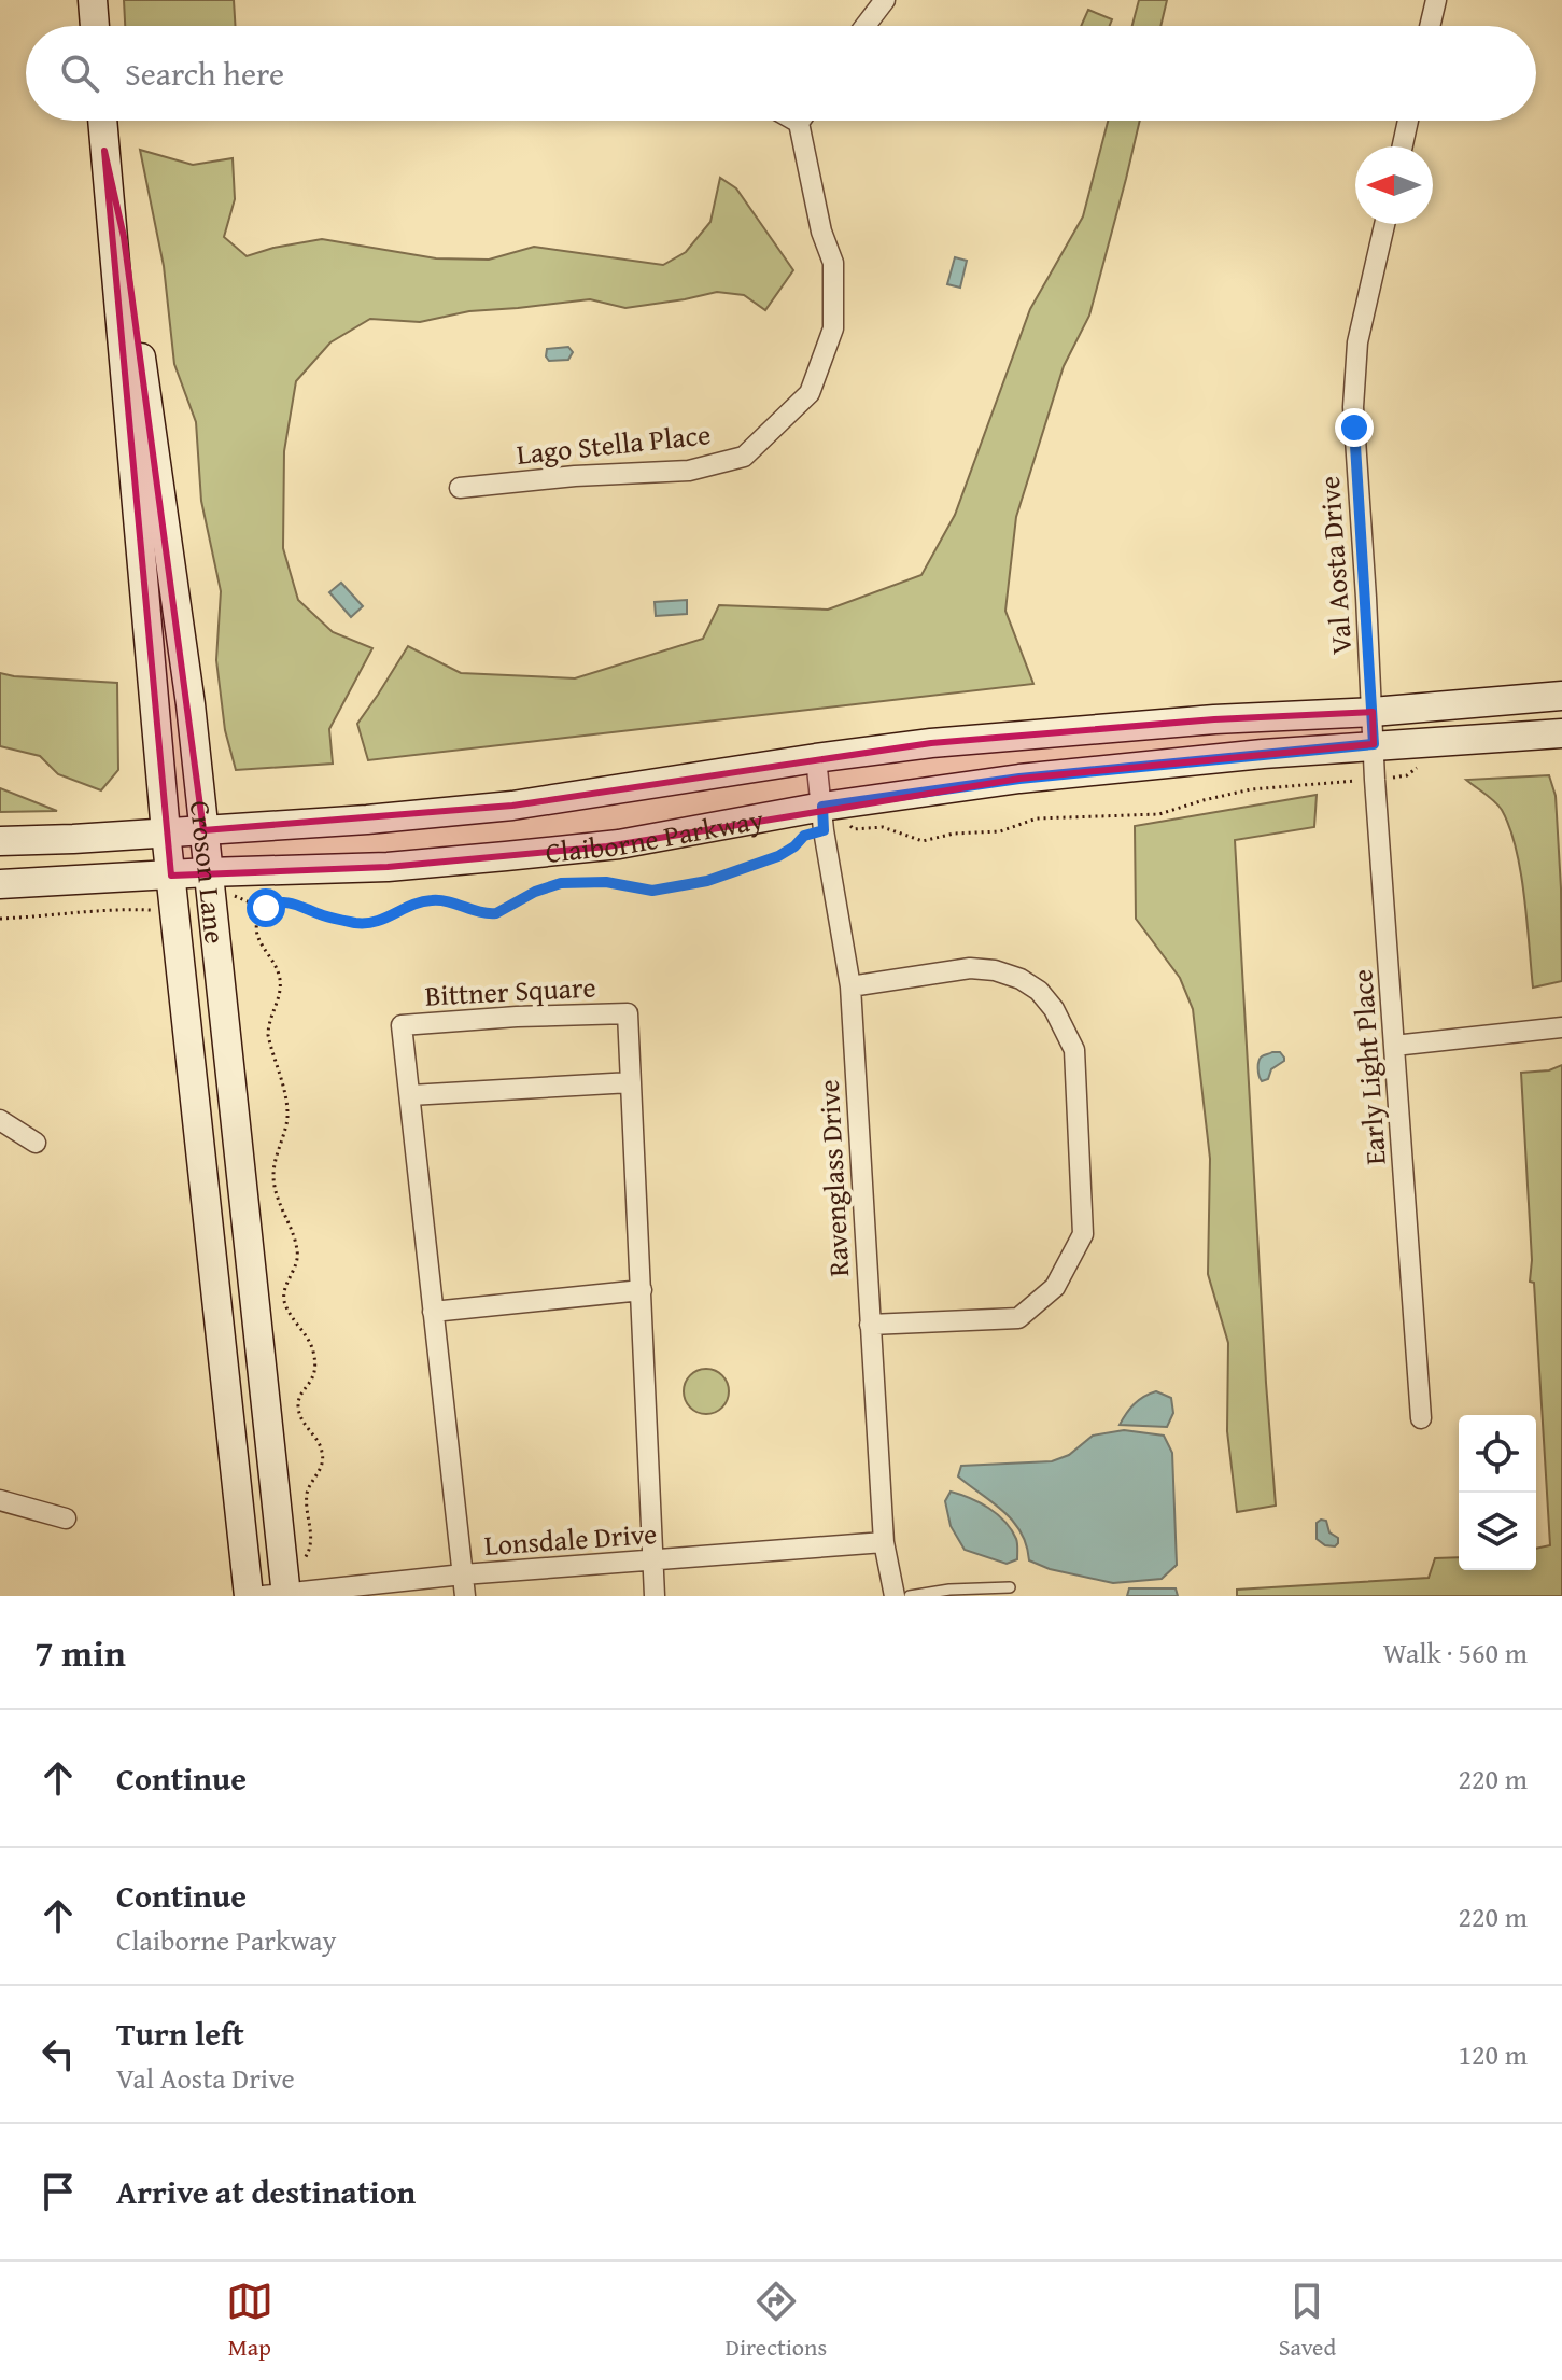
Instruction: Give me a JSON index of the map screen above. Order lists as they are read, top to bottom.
{
  "streets": {
    "main road": ["Claiborne Parkway", "Croson Lane"],
    "street": [
      "Lago Stella Place",
      "Val Aosta Drive",
      "Bittner Square",
      "Early Light Place",
      "Ravenglass Drive",
      "Lonsdale Drive"
    ]
  },
  "crossings": [
    ["Val Aosta Drive", "Claiborne Parkway"],
    ["Val Aosta Drive", "Early Light Place"],
    ["Claiborne Parkway", "Croson Lane"],
    ["Claiborne Parkway", "Early Light Place"],
    ["Claiborne Parkway", "Ravenglass Drive"],
    ["Croson Lane", "Lonsdale Drive"],
    ["Bittner Square", "Lonsdale Drive"],
    ["Ravenglass Drive", "Lonsdale Drive"]
  ],
  "north": "left",
  "page": {
    "search": "Search here",
    "heading": ["7 min", "Walk · 560 m"],
    "list": [
      ["Continue", "220 m"],
      ["Continue", "Claiborne Parkway", "220 m"],
      ["Turn left", "Val Aosta Drive", "120 m"],
      "Arrive at destination"
    ],
    "nav": ["Map", "Directions", "Saved"]
  }
}
